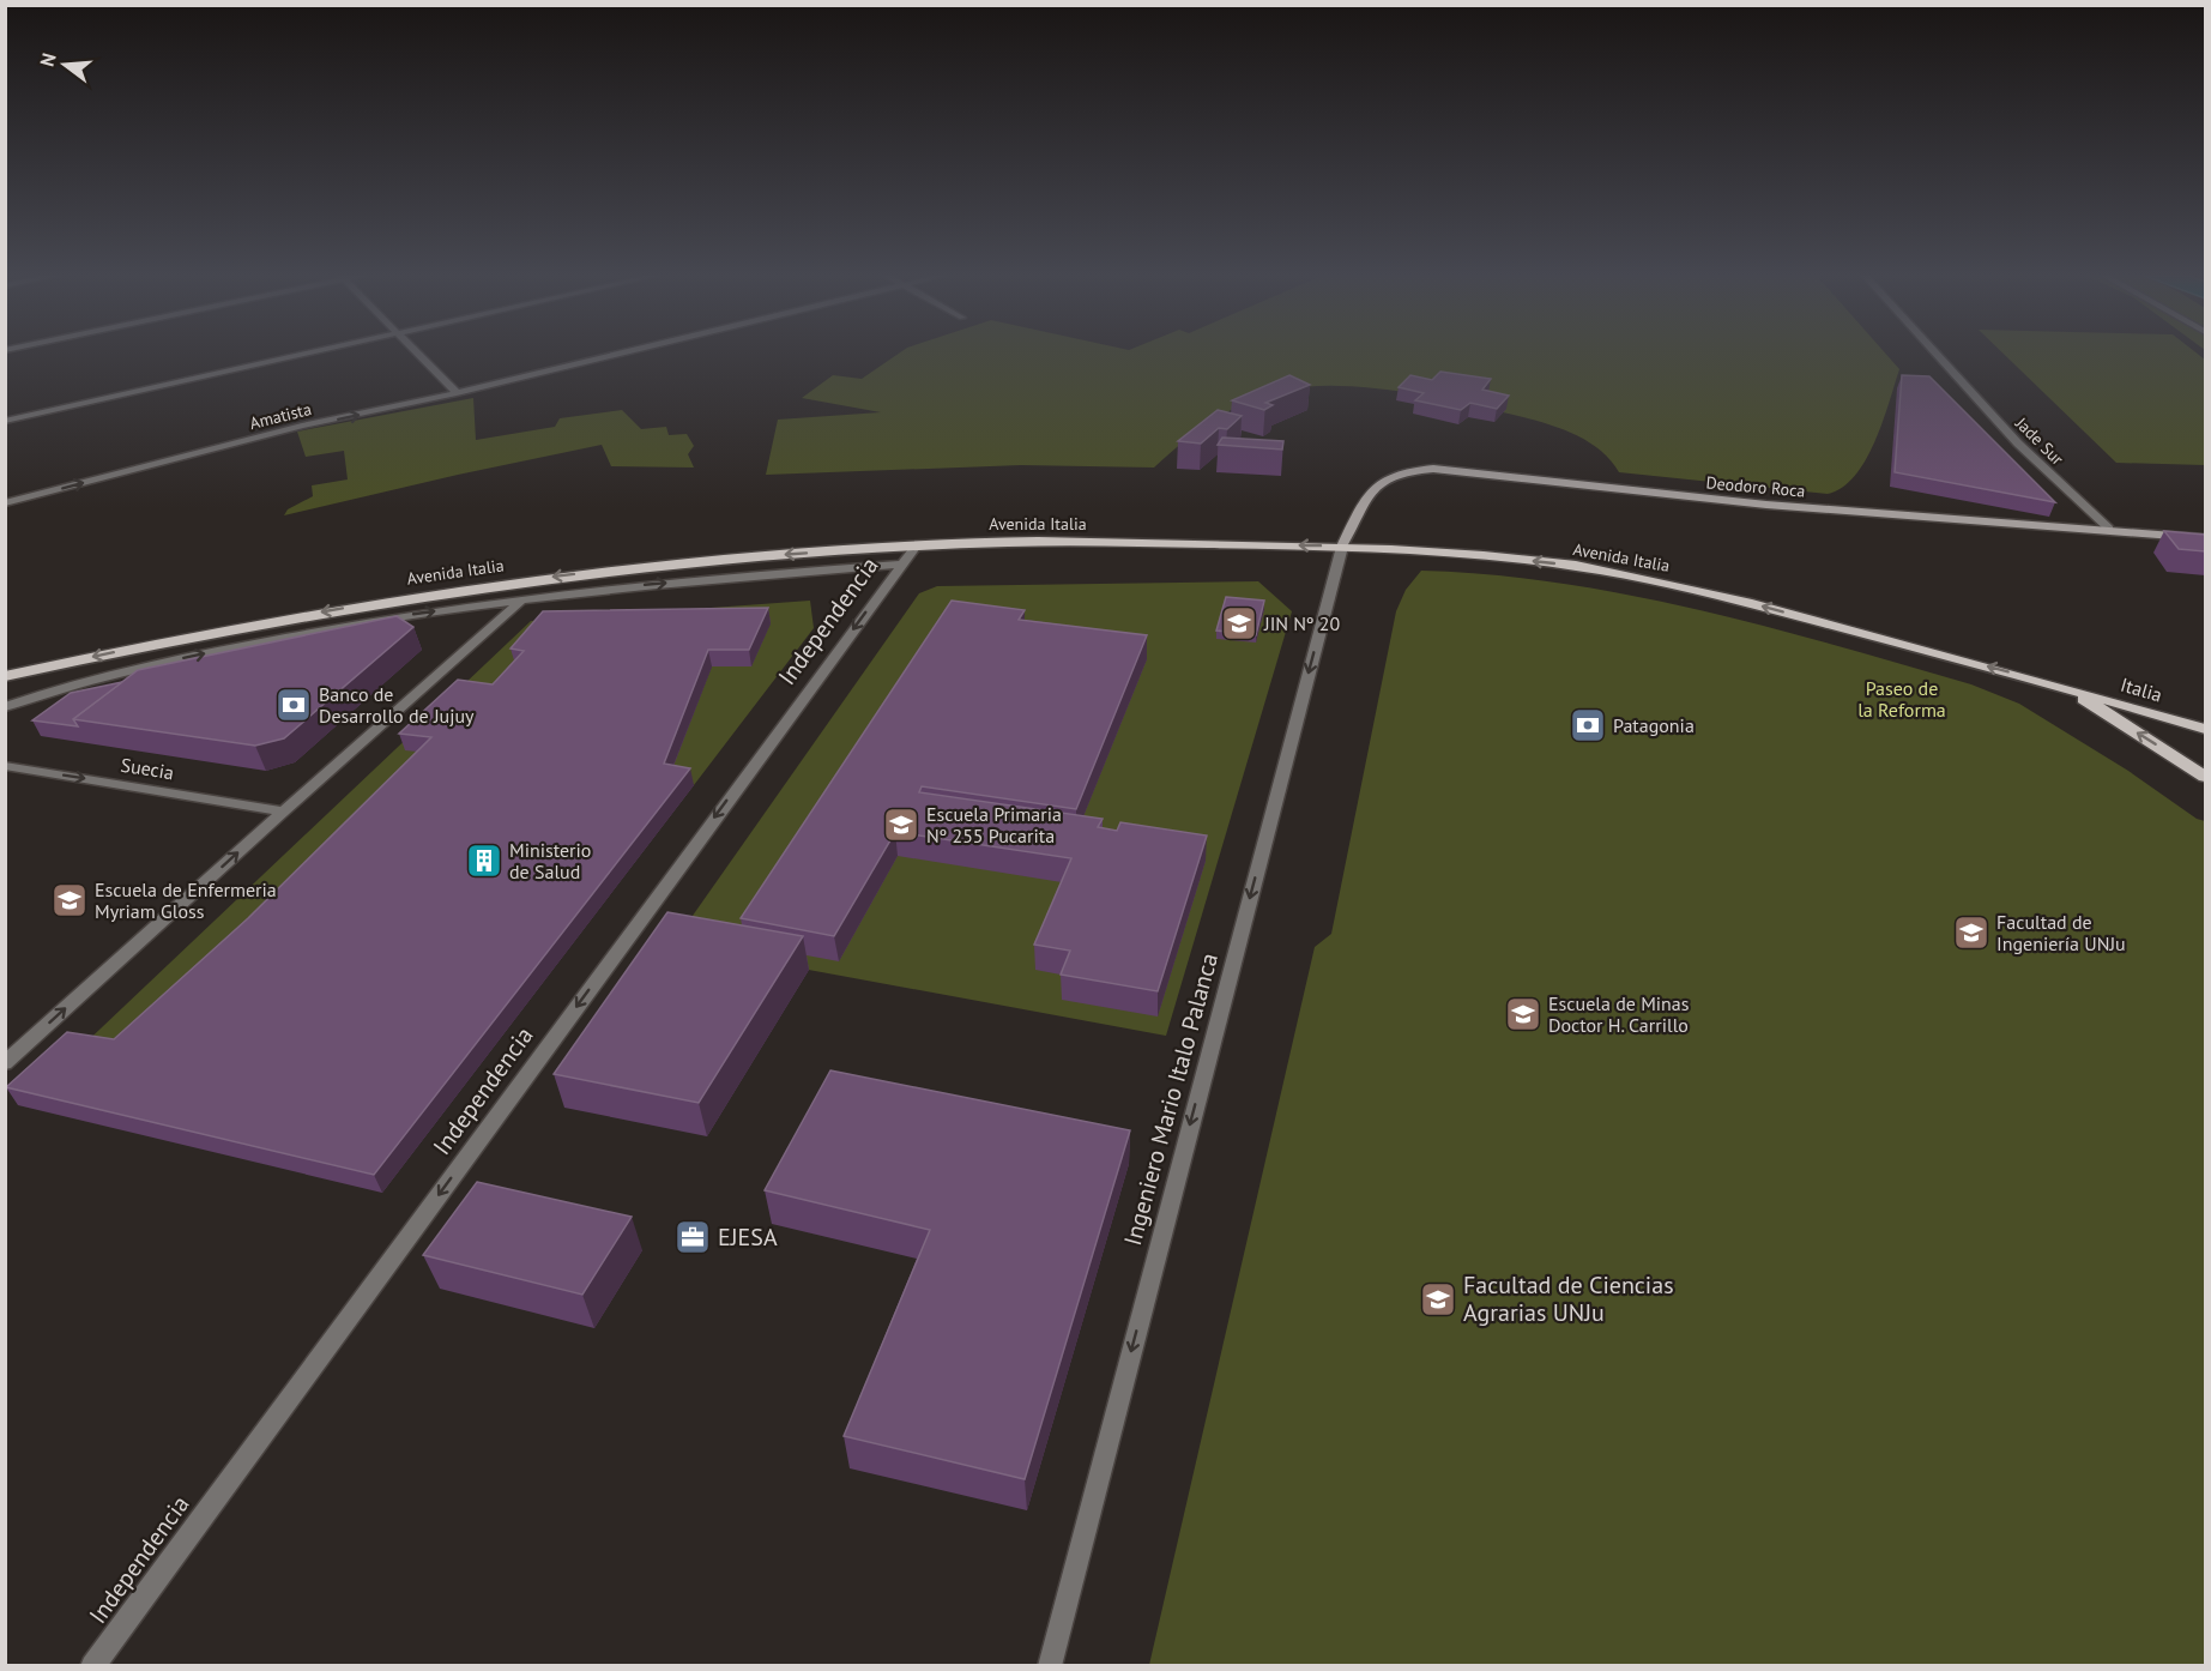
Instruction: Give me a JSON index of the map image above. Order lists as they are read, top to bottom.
{
  "streets": {
    "main road": ["Avenida Italia", "Italia"],
    "street": [
      "Amatista",
      "Jade Sur",
      "Deodoro Roca",
      "Independencia",
      "Suecia",
      "Ingeniero Mario Italo Palanca"
    ]
  },
  "crossings": [
    ["Jade Sur", "Deodoro Roca"],
    ["Deodoro Roca", "Avenida Italia"],
    ["Deodoro Roca", "Ingeniero Mario Italo Palanca"],
    ["Avenida Italia", "Independencia"],
    ["Avenida Italia", "Italia"],
    ["Avenida Italia", "Ingeniero Mario Italo Palanca"]
  ],
  "one_way": ["Independencia", "Suecia", "Ingeniero Mario Italo Palanca"],
  "parks": ["Paseo de la Reforma"],
  "places": {
    "school or university": [
      "JIN Nº 20",
      "Escuela Primaria Nº 255 Pucarita",
      "Escuela de Enfermeria Myriam Gloss",
      "Facultad de Ingeniería UNJu",
      "Escuela de Minas Doctor H. Carrillo",
      "Facultad de Ciencias Agrarias UNJu"
    ],
    "bank": ["Banco de Desarrollo de Jujuy", "Patagonia"],
    "building": ["Ministerio de Salud"],
    "office": ["EJESA"]
  },
  "north": "left"
}
